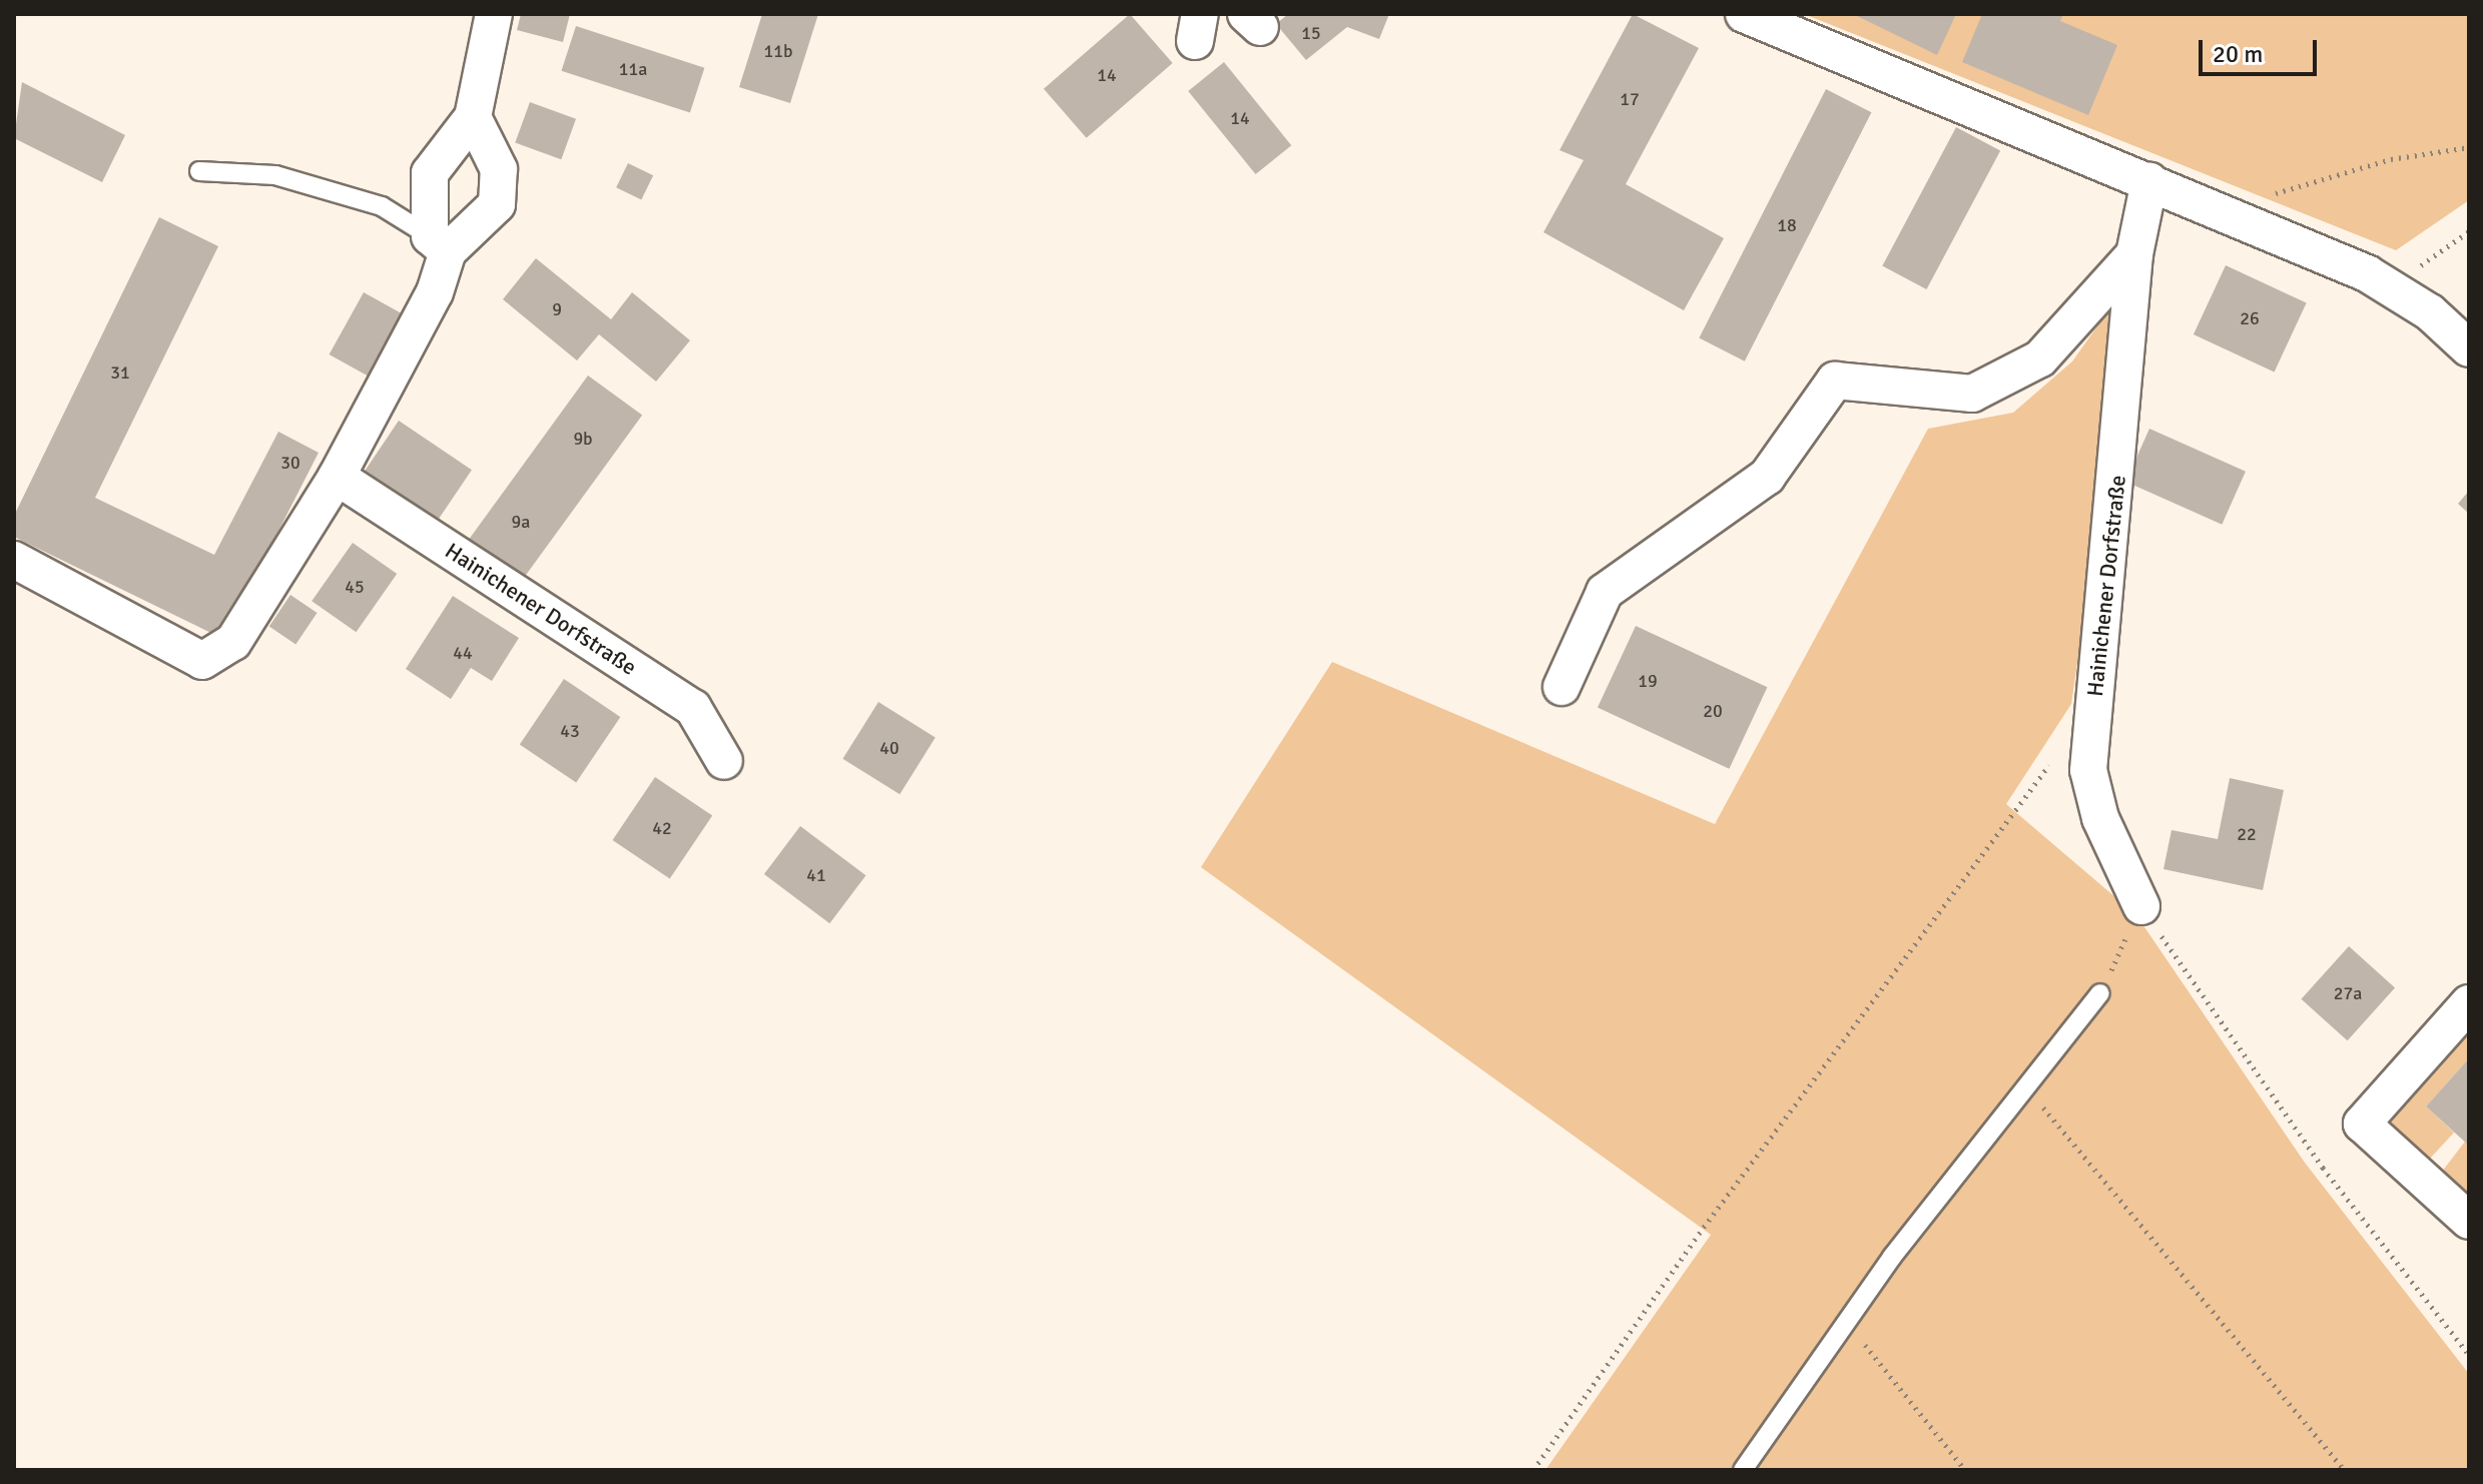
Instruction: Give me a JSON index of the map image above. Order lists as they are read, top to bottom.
{
  "streets": {
    "street": ["Hainichener Dorfstraße"]
  },
  "house_numbers": [
    "15",
    "11b",
    "11a",
    "14",
    "17",
    "14",
    "18",
    "9",
    "26",
    "31",
    "9b",
    "30",
    "9a",
    "45",
    "44",
    "19",
    "20",
    "43",
    "40",
    "42",
    "22",
    "41",
    "27a"
  ],
  "scale_bar": "20 m"
}
